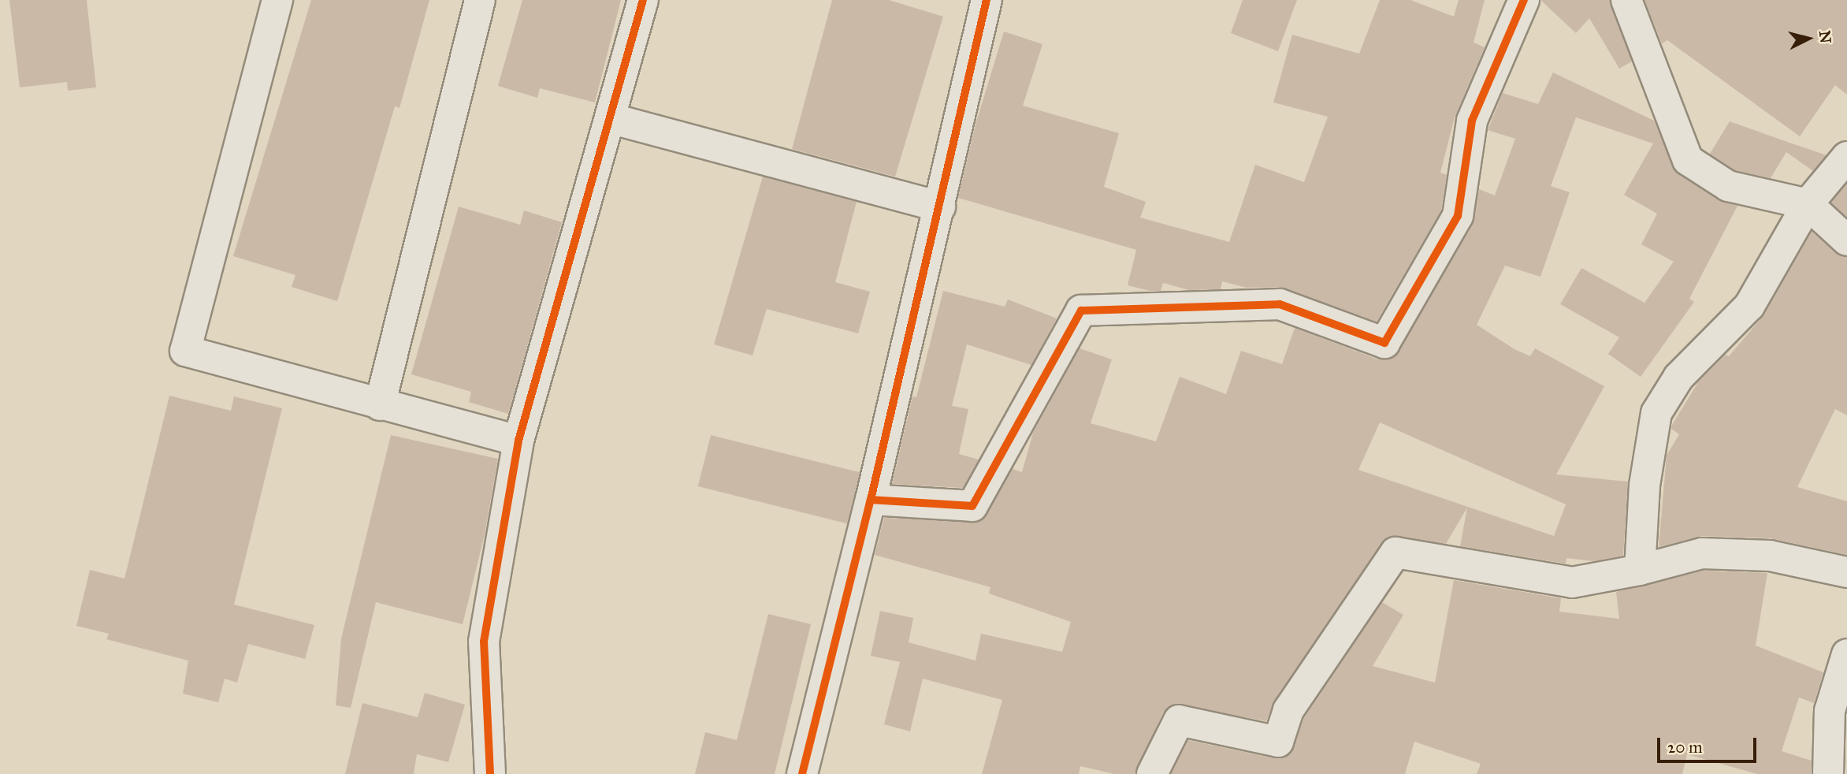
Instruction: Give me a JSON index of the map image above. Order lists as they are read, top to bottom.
{
  "scale_bar": "20 m",
  "north": "right"
}
